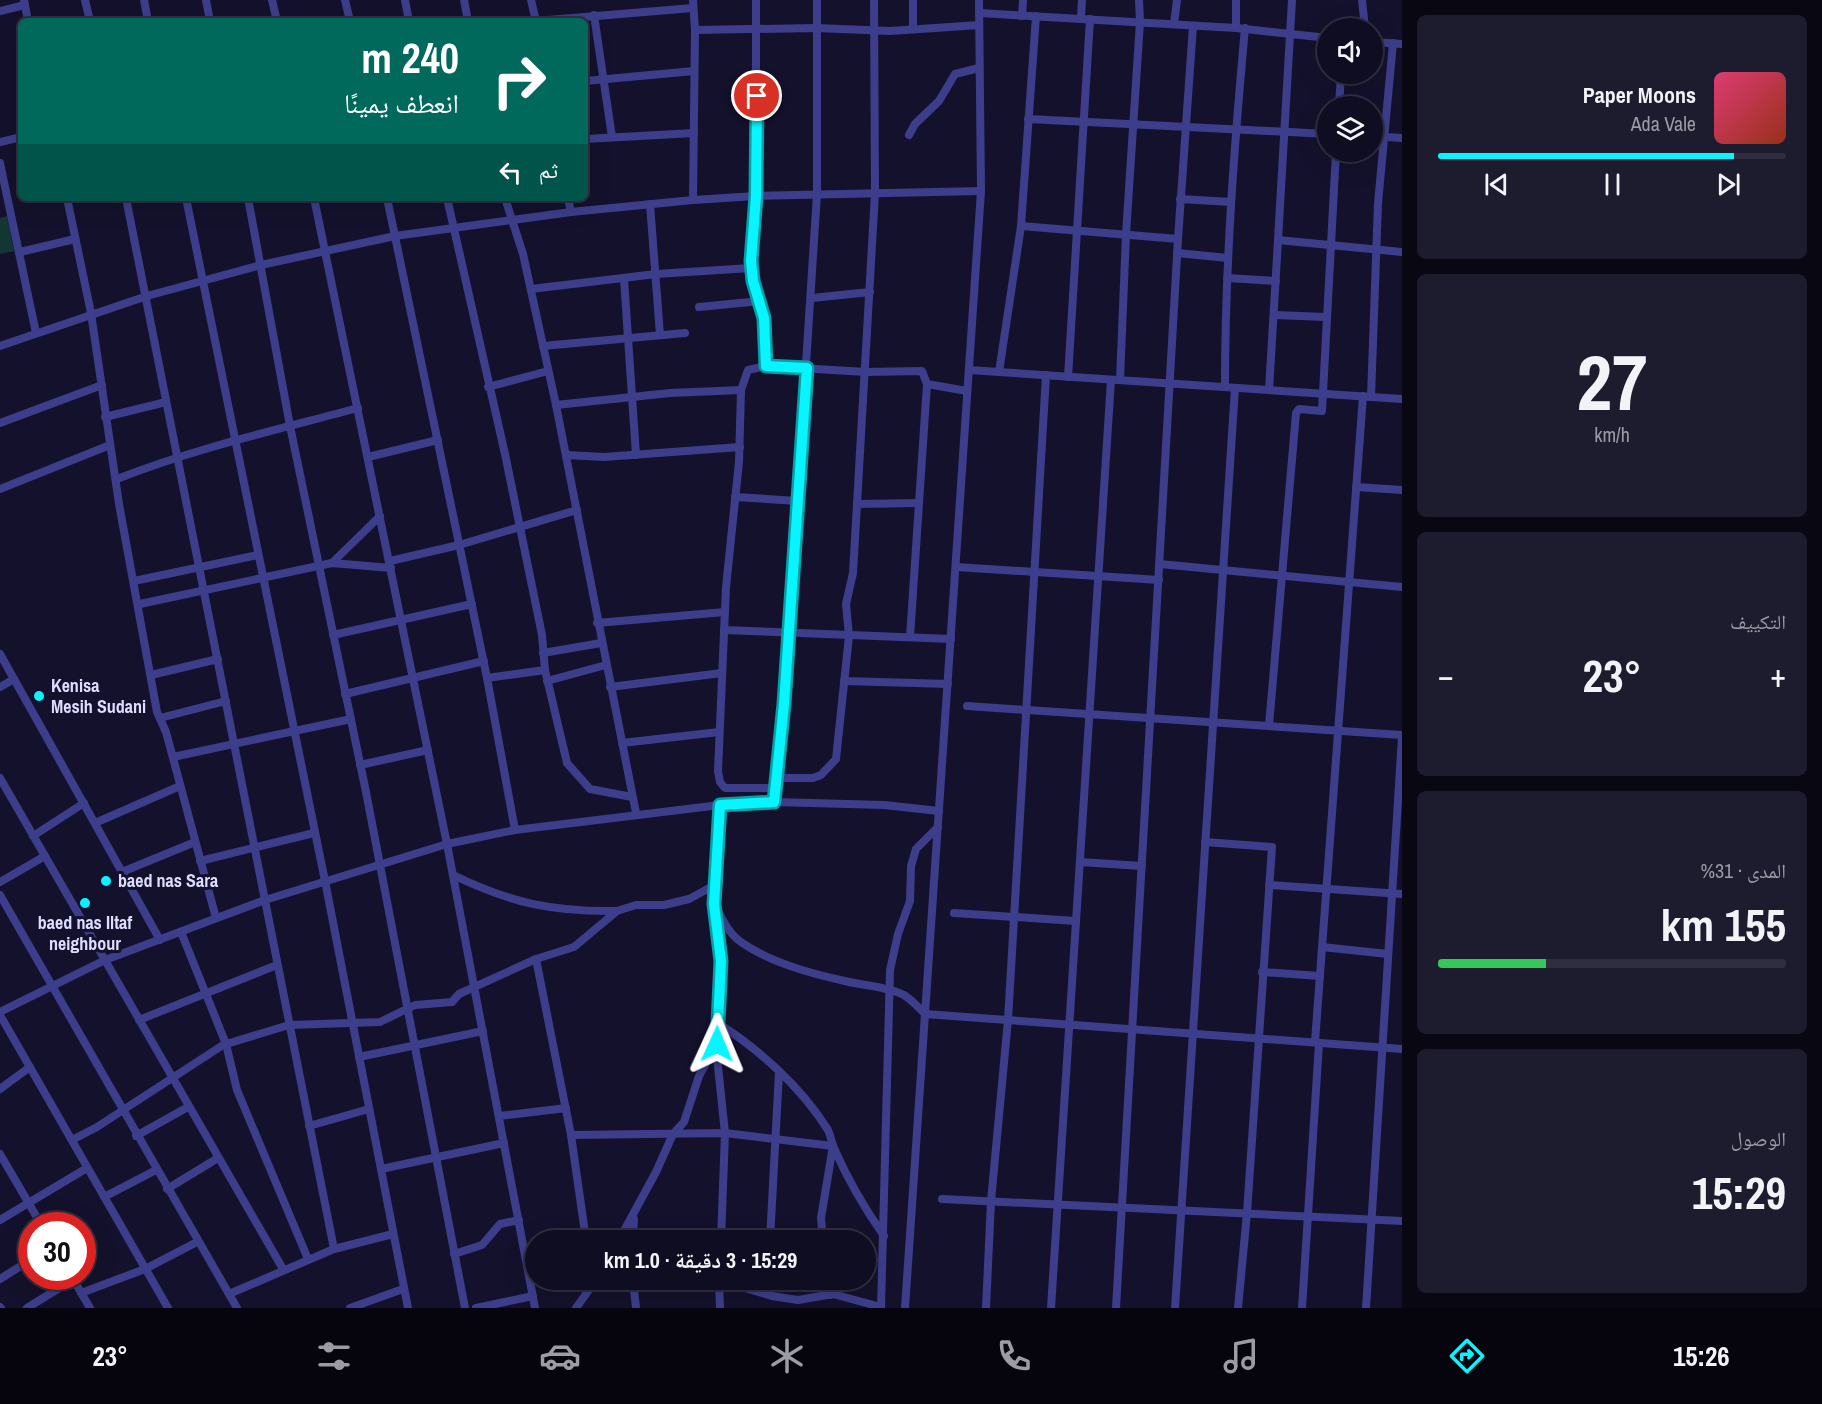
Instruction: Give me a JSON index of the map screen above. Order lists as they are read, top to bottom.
{
  "places": ["Kenisa Mesih Sudani", "baed nas Sara", "baed nas Iltaf neighbour"],
  "page": {
    "turn": ["240 m", "انعطف يمينًا"],
    "song": ["Paper Moons", "Ada Vale"],
    "then": "ثم",
    "tile": [
      ["27", "km/h"],
      "التكييف",
      ["المدى · 31%", "155 km"],
      ["الوصول", "15:29"]
    ],
    "heat": ["−", "23°", "+"],
    "limit": "30",
    "trip": "15:29 · 3 دقيقة · 1.0 km",
    "tabs": ["15:26", "23°"]
  }
}
